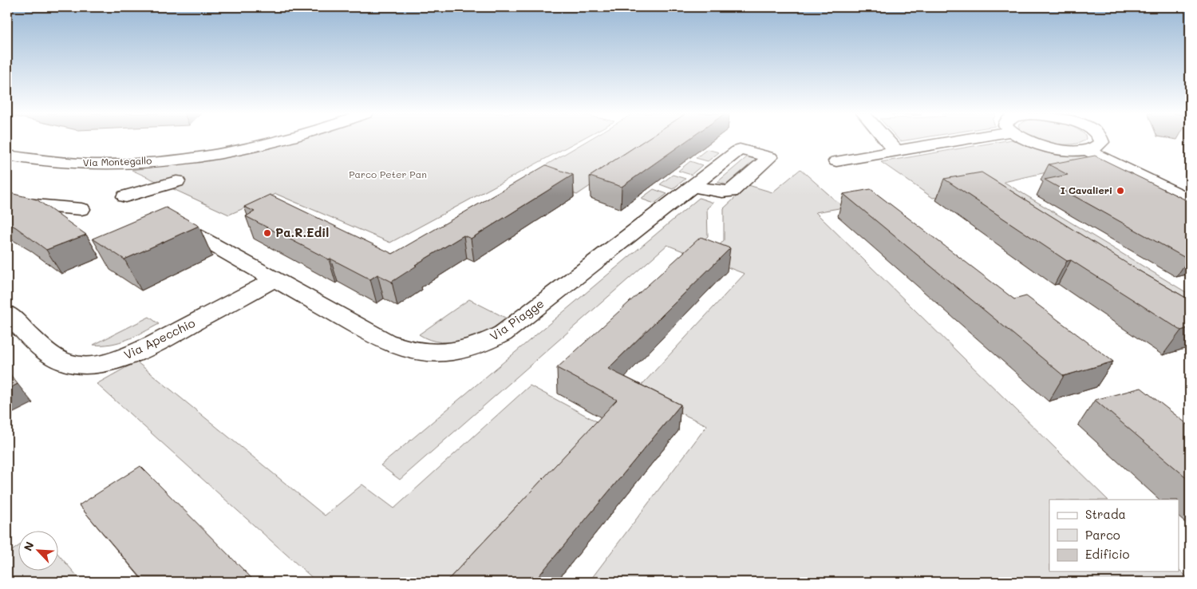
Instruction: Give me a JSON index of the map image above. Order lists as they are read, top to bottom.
{
  "streets": {
    "street": ["Via Montegallo", "Via Piagge", "Via Apecchio"]
  },
  "crossings": [
    ["Via Piagge", "Via Apecchio"]
  ],
  "parks": ["Parco Peter Pan"],
  "places": ["I Cavalieri", "Pa.R.Edil"],
  "legend": ["Strada", "Parco", "Edificio"],
  "north": "top left"
}
